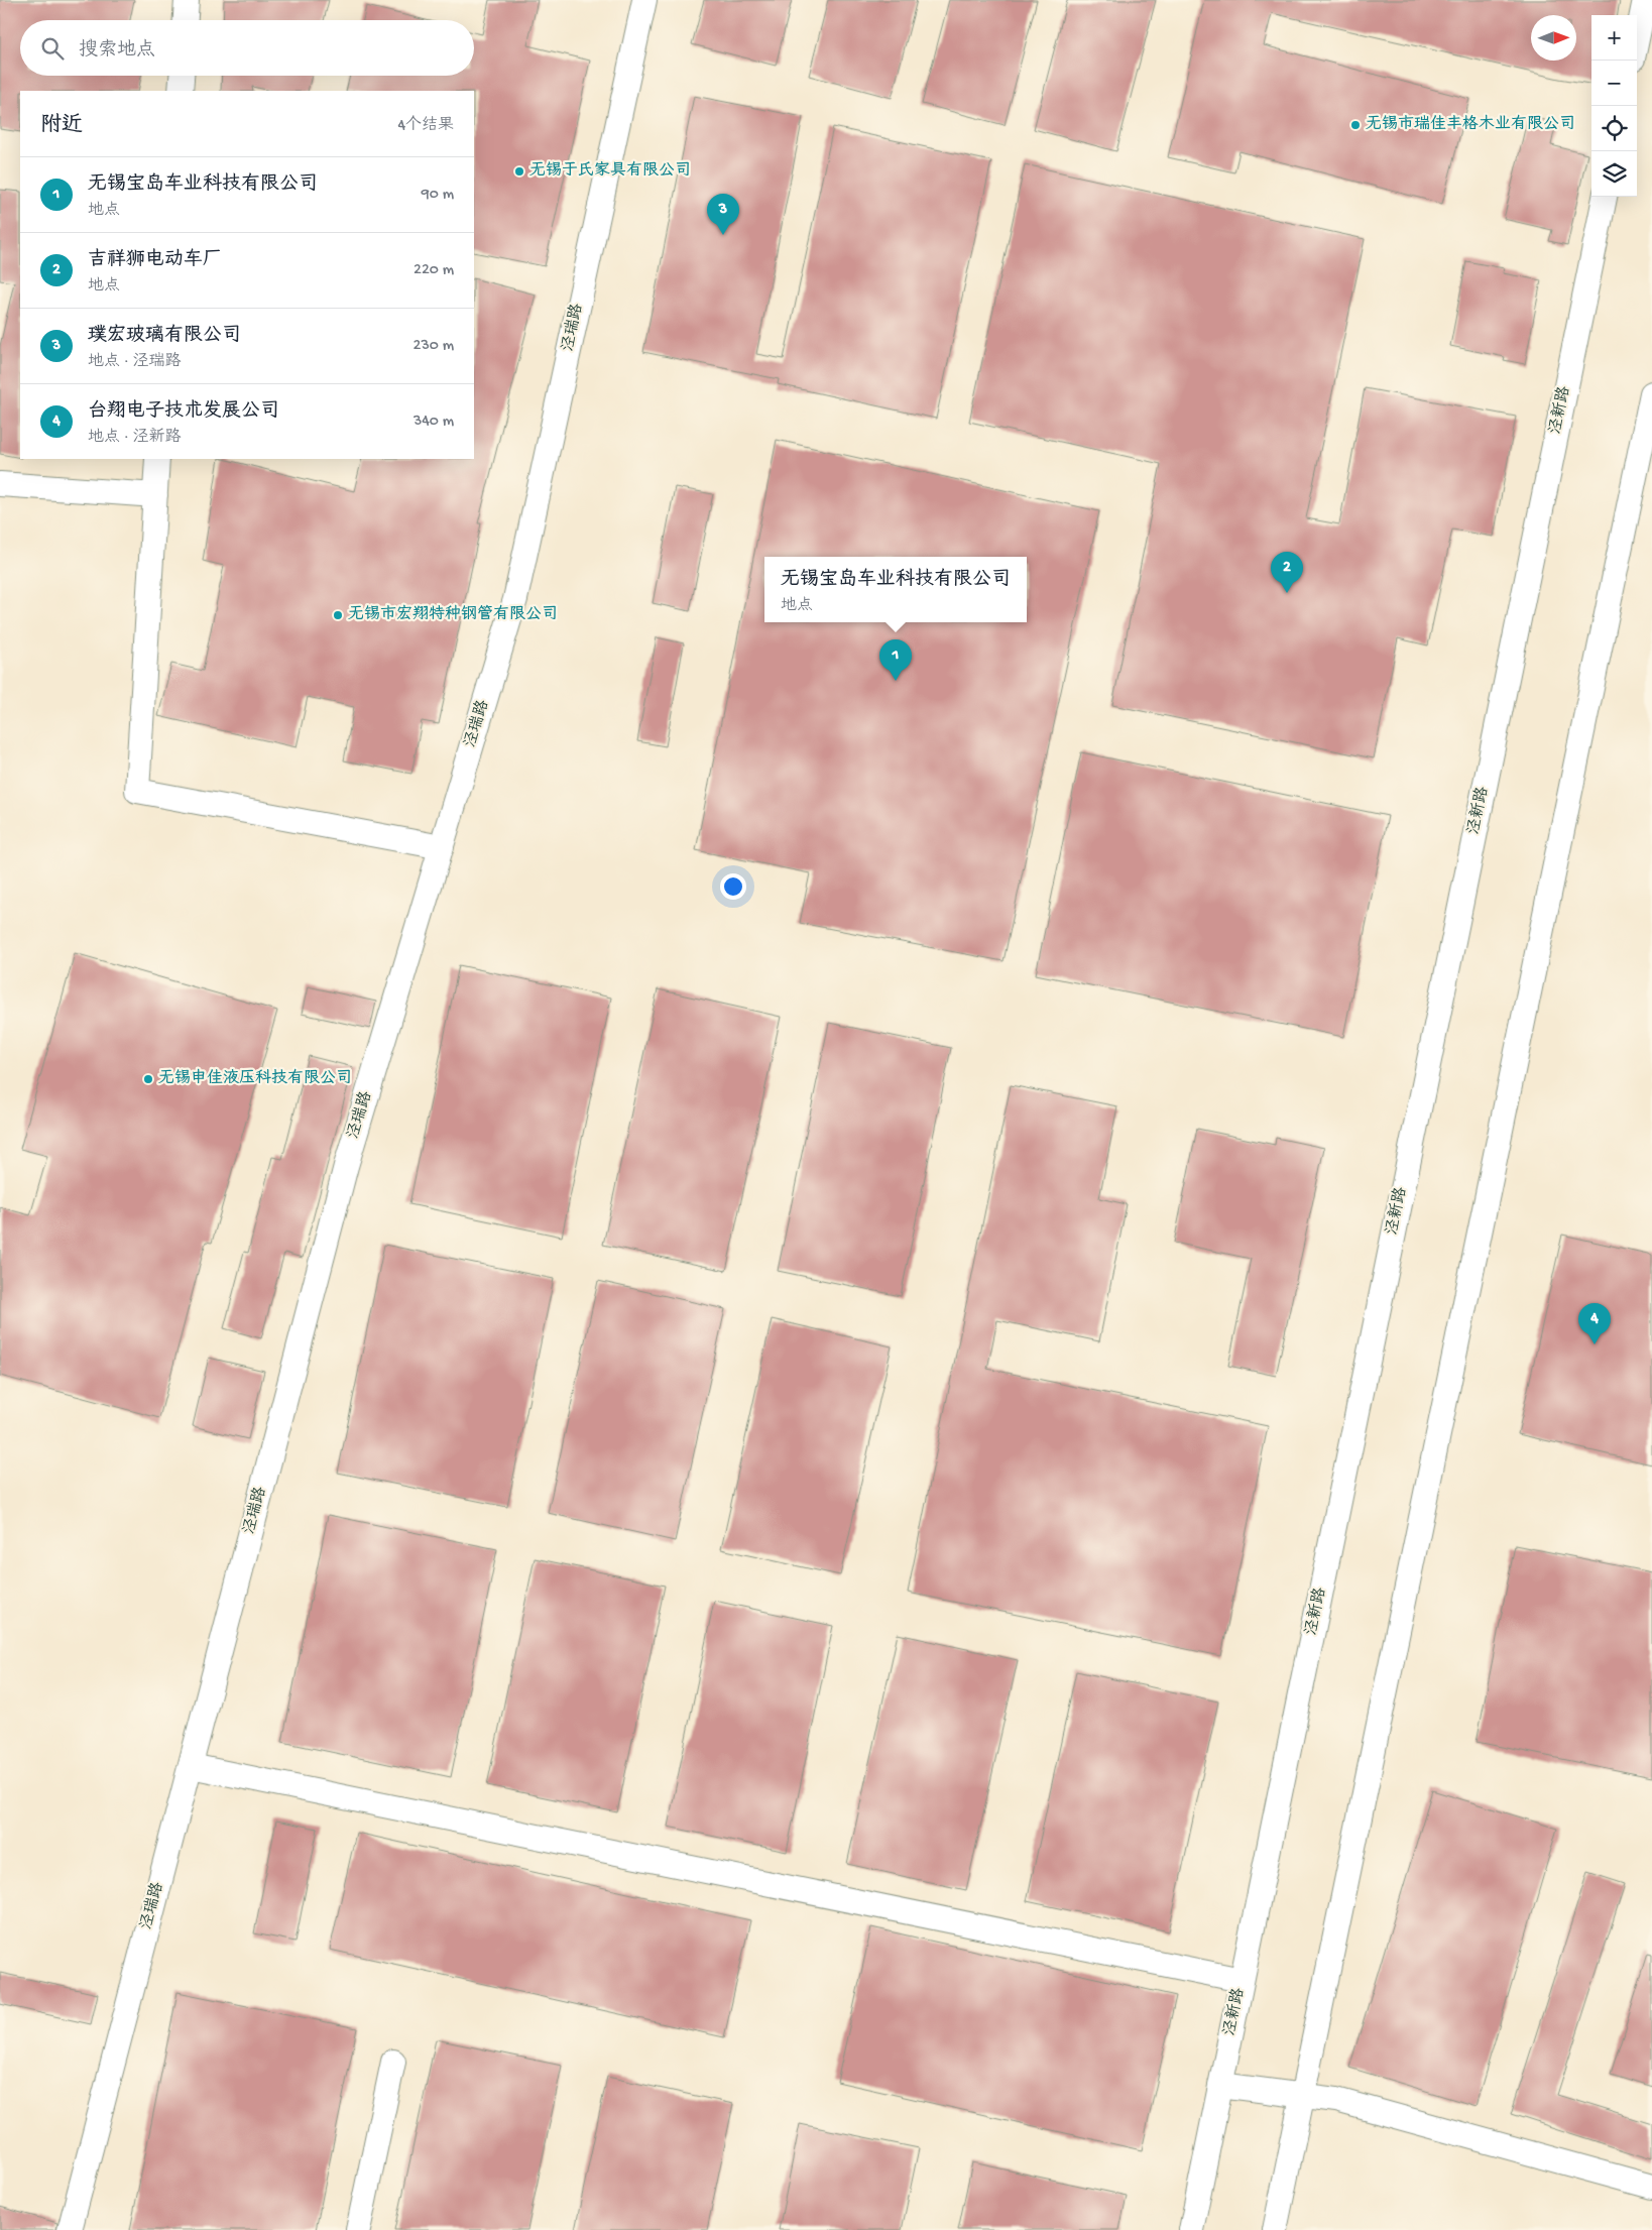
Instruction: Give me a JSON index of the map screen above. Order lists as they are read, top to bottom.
{
  "streets": {
    "street": ["泾瑞路", "泾新路"]
  },
  "places": [
    "无锡市瑞佳丰格木业有限公司",
    "无锡于氏家具有限公司",
    "无锡市宏翔特种钢管有限公司",
    "无锡申佳液压科技有限公司"
  ],
  "north": "right",
  "page": {
    "map_buttons": ["+", "−"],
    "search": "搜索地点",
    "heading": ["附近", "4个结果"],
    "list": [
      {
        "mark": "1",
        "name": "无锡宝岛车业科技有限公司",
        "note": "地点",
        "value": "90 m"
      },
      {
        "mark": "2",
        "name": "吉祥狮电动车厂",
        "note": "地点",
        "value": "220 m"
      },
      {
        "mark": "3",
        "name": "璞宏玻璃有限公司",
        "note": "地点 · 泾瑞路",
        "value": "230 m"
      },
      {
        "mark": "4",
        "name": "台翔电子技术发展公司",
        "note": "地点 · 泾新路",
        "value": "340 m"
      }
    ],
    "pins": [
      "3",
      "2",
      "1",
      "4"
    ],
    "popup": ["无锡宝岛车业科技有限公司", "地点"]
  }
}
